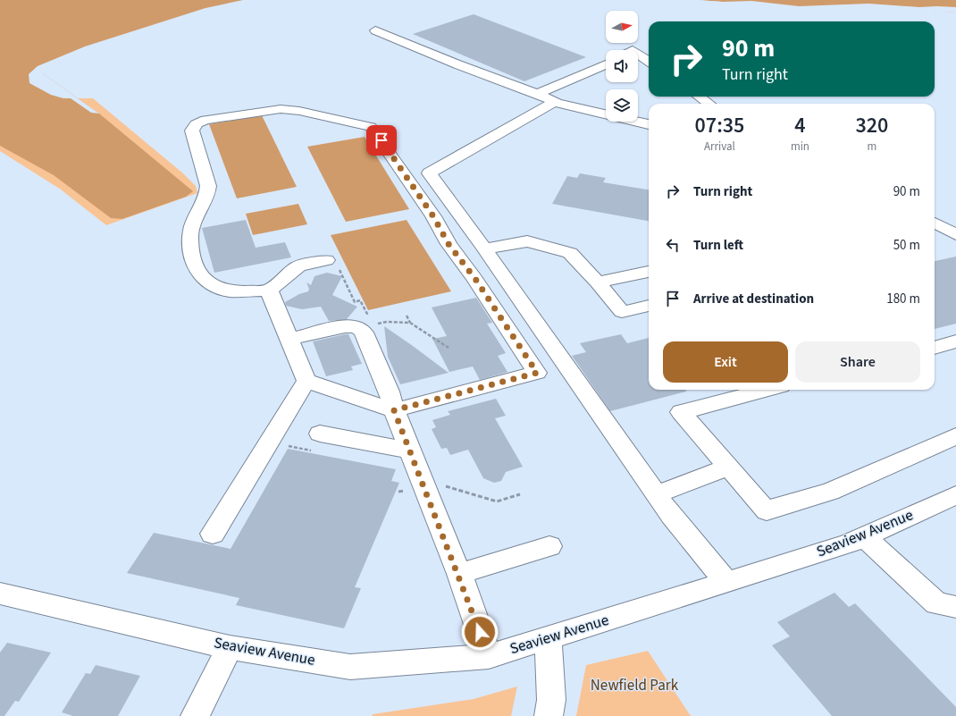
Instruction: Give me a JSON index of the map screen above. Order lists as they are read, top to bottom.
{
  "streets": {
    "street": ["Seaview Avenue"]
  },
  "parks": ["Newfield Park"],
  "north": "right",
  "page": {
    "turn": ["90 m", "Turn right"],
    "eta": [
      "07:35",
      "Arrival",
      "4",
      "min",
      "320",
      "m"
    ],
    "list": [
      {
        "name": "Turn right",
        "value": "90 m"
      },
      {
        "name": "Turn left",
        "value": "50 m"
      },
      {
        "name": "Arrive at destination",
        "value": "180 m"
      }
    ],
    "buttons": ["Exit", "Share"]
  }
}
